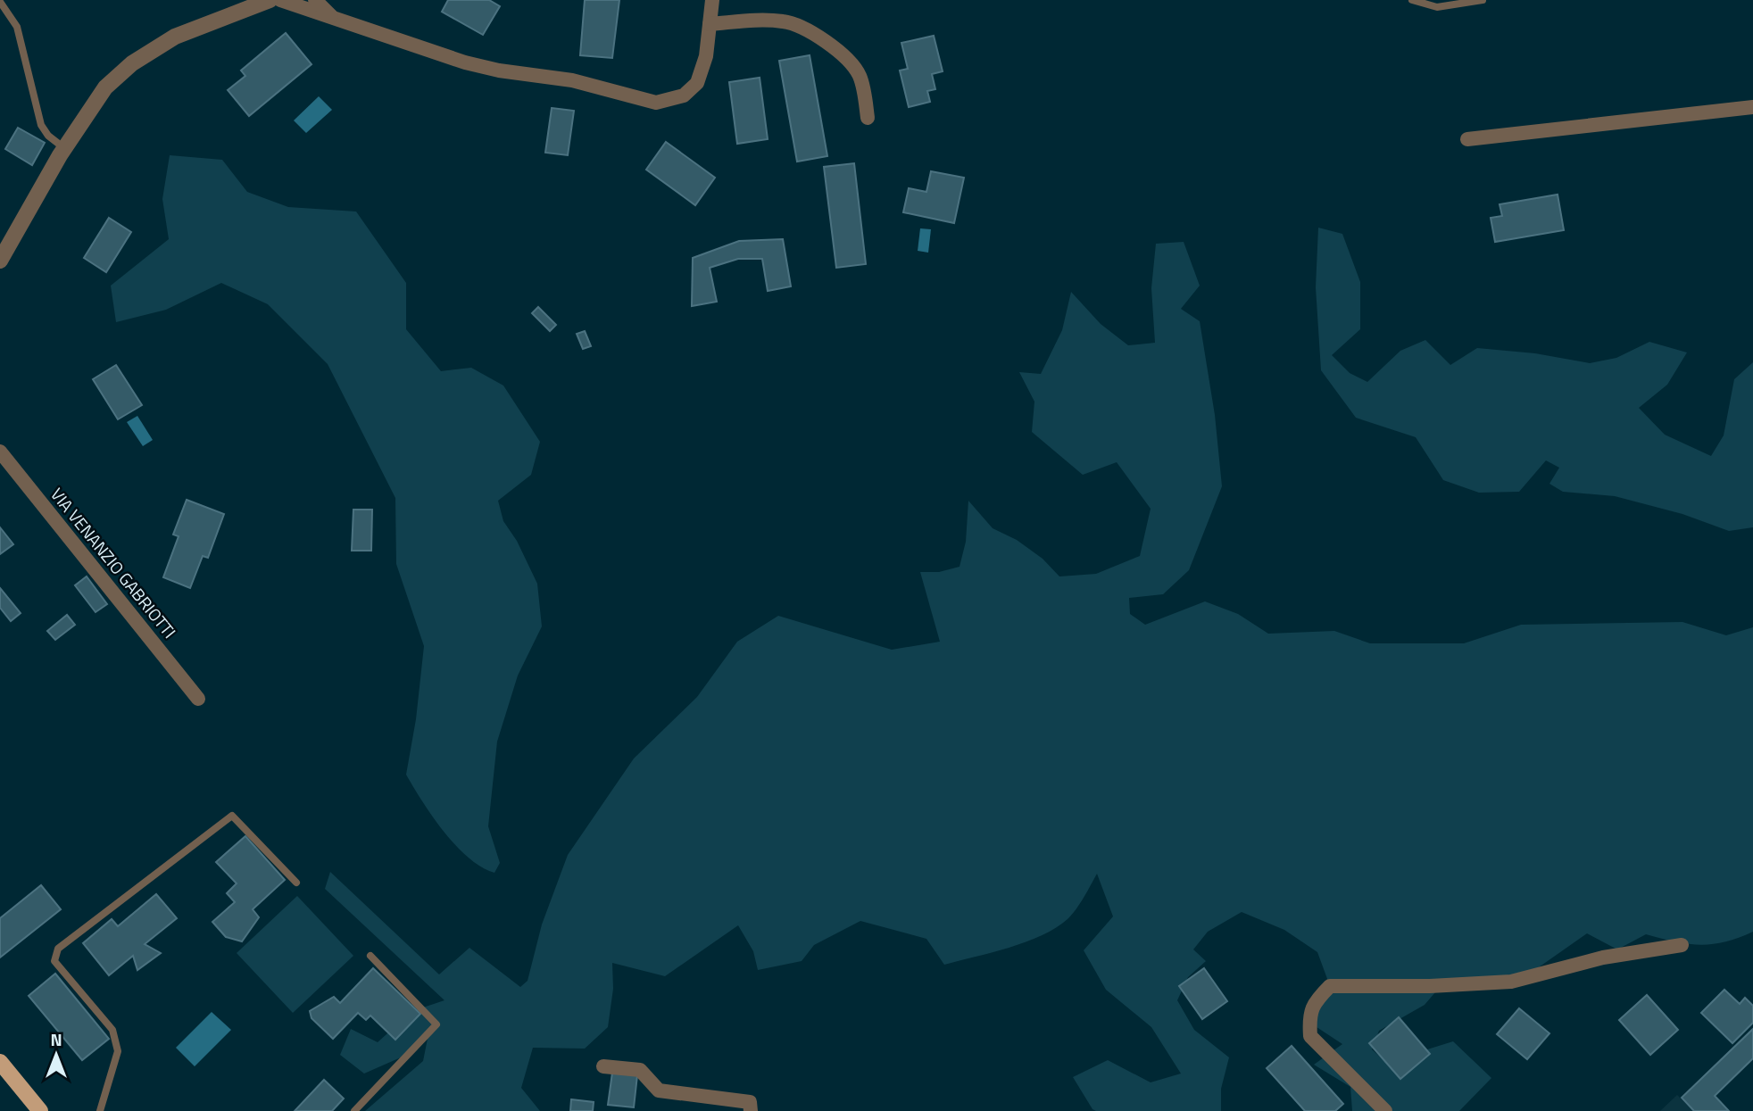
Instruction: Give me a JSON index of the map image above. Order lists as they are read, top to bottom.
{
  "streets": {
    "street": ["VIA VENANZIO GABRIOTTI"]
  },
  "north": "top"
}
